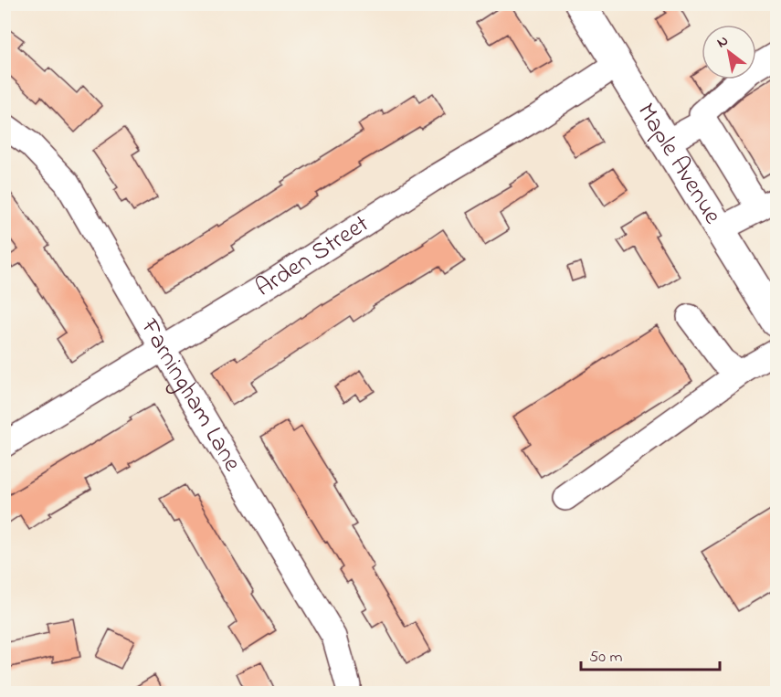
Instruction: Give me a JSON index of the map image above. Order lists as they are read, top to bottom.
{
  "streets": {
    "main road": ["Maple Avenue"],
    "street": ["Arden Street", "Farningham Lane"]
  },
  "crossings": [
    ["Maple Avenue", "Arden Street"],
    ["Arden Street", "Farningham Lane"]
  ],
  "scale_bar": "50 m",
  "north": "top left"
}
